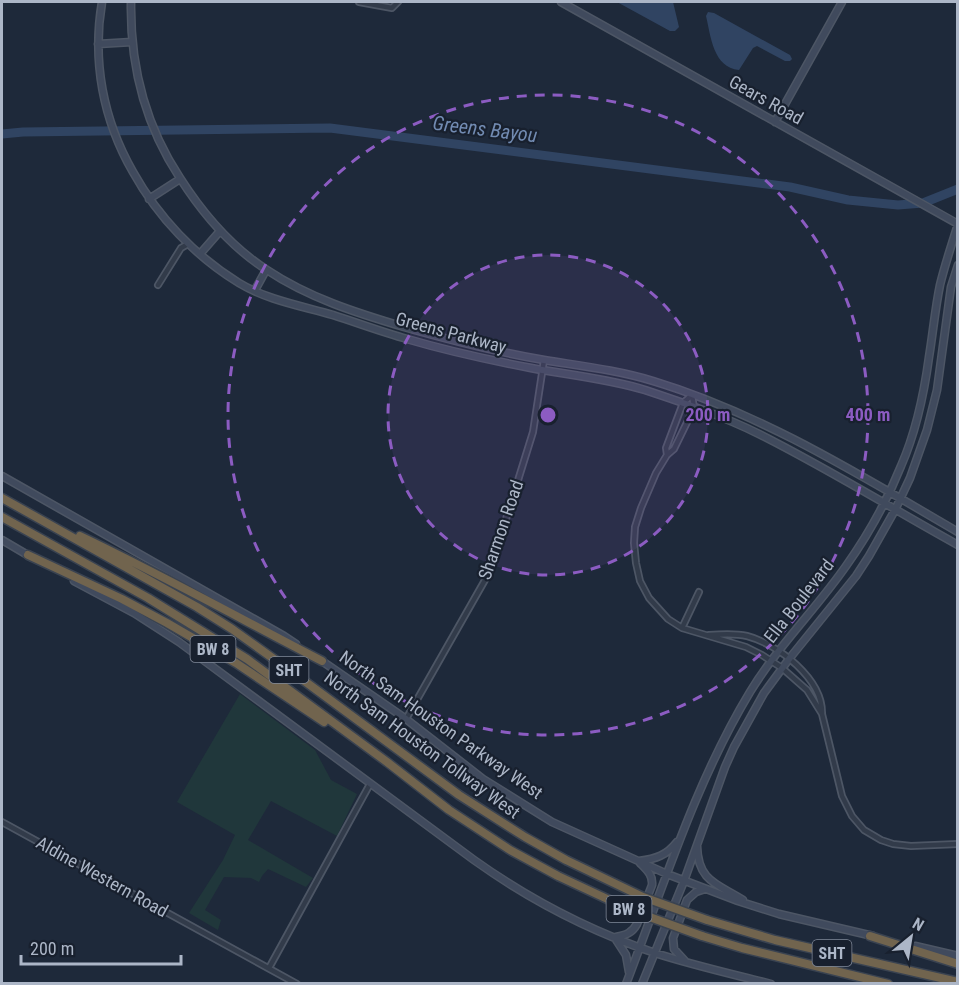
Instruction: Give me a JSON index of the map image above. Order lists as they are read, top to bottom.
{
  "streets": {
    "highway": ["BW 8", "SHT", "North Sam Houston Tollway West"],
    "main road": [
      "Gears Road",
      "Greens Parkway",
      "Ella Boulevard",
      "North Sam Houston Parkway West"
    ],
    "street": ["Sharmon Road", "Aldine Western Road"]
  },
  "crossings": [
    ["Gears Road", "Ella Boulevard"],
    ["Greens Parkway", "Sharmon Road"],
    ["Greens Parkway", "Ella Boulevard"],
    ["Sharmon Road", "North Sam Houston Parkway West"],
    ["Ella Boulevard", "North Sam Houston Parkway West"],
    ["BW 8", "North Sam Houston Parkway West"],
    ["BW 8", "North Sam Houston Tollway West"]
  ],
  "water": ["Greens Bayou"],
  "scale_bar": "200 m",
  "north": "top right",
  "rings": ["200 m", "400 m"]
}
